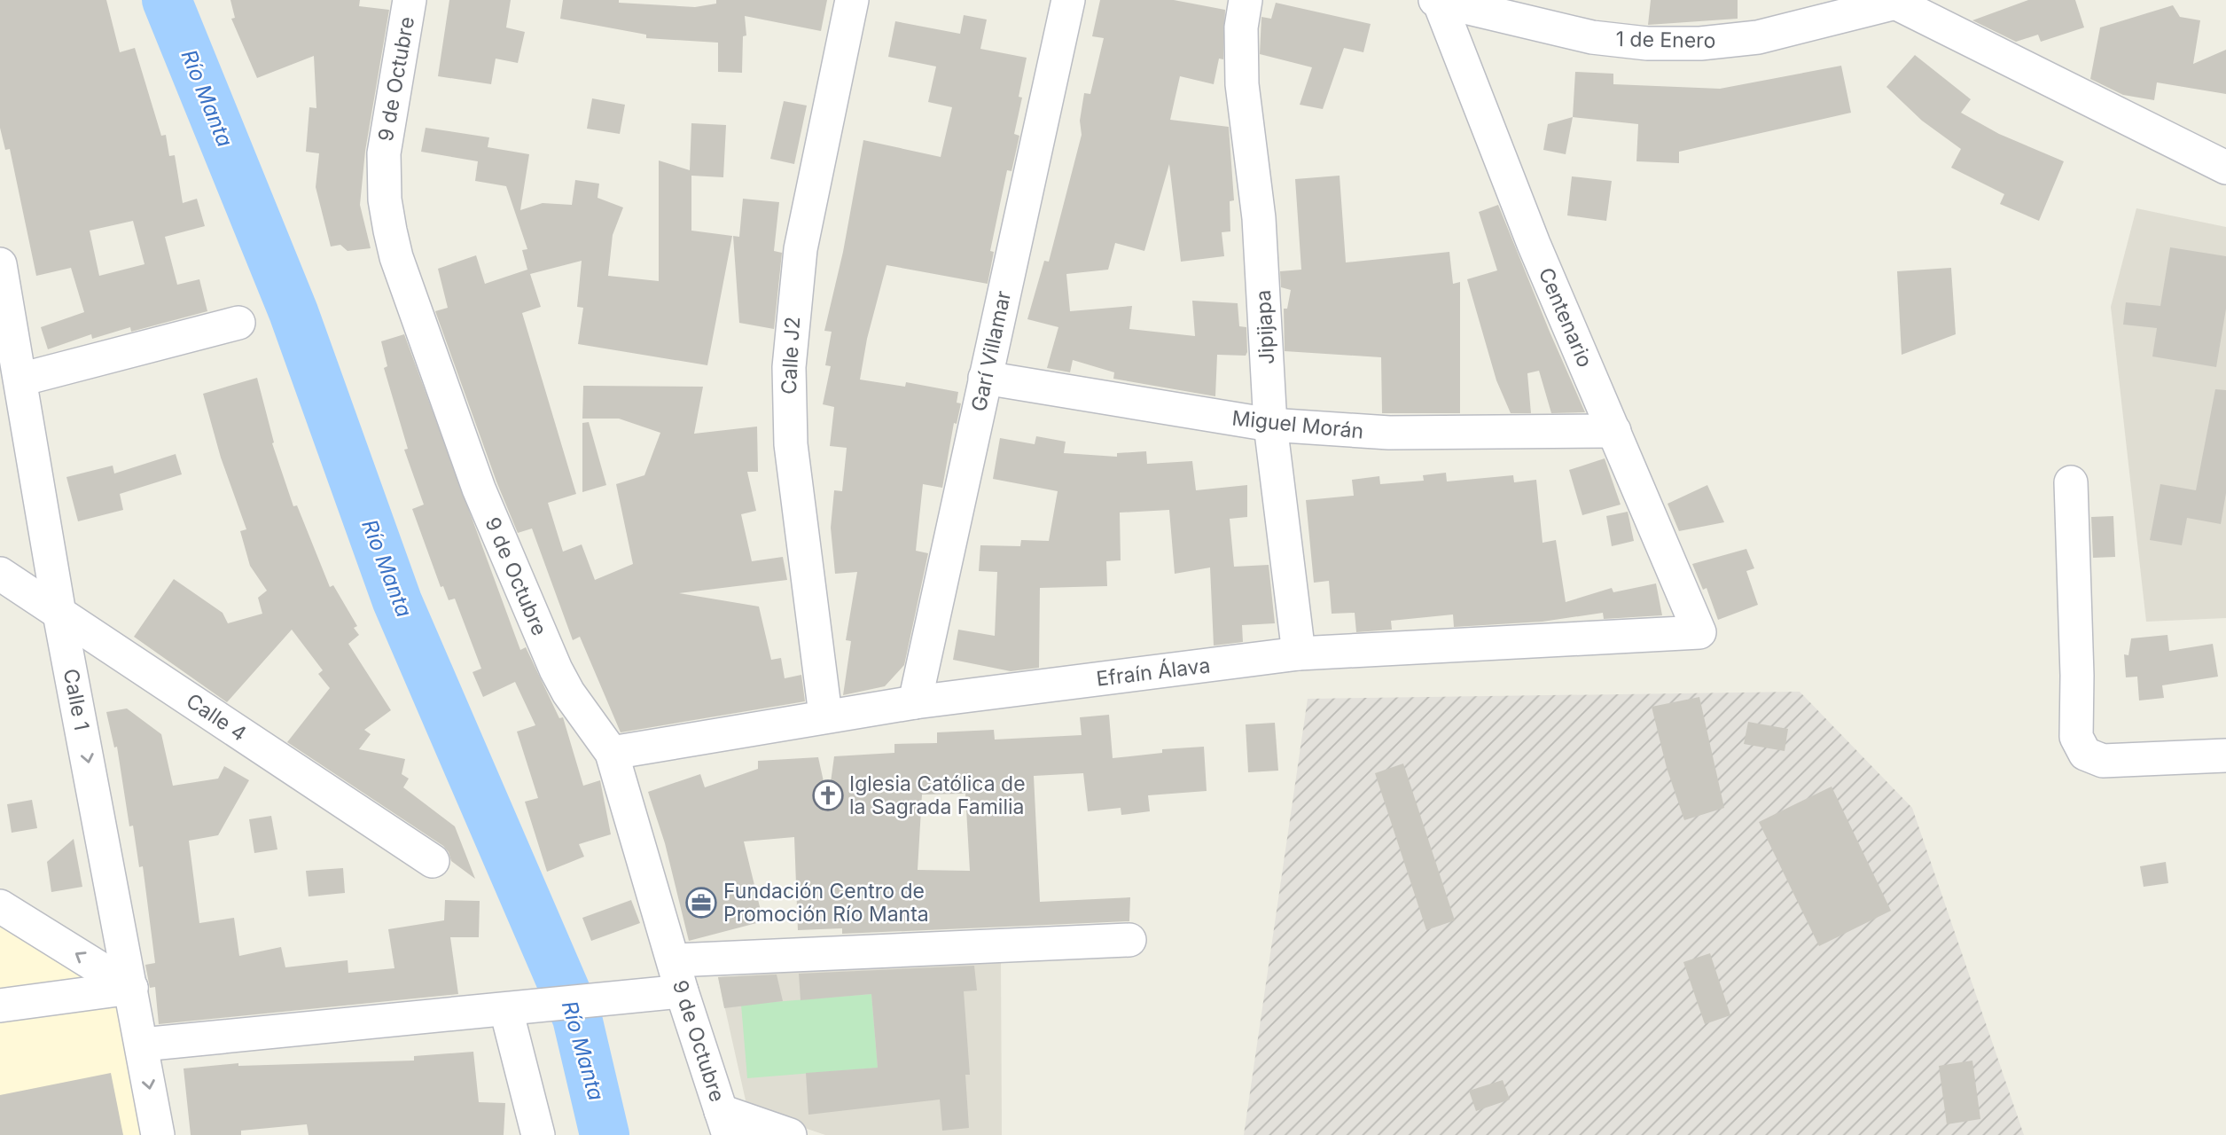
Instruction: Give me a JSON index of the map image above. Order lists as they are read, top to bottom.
{
  "streets": {
    "street": [
      "1 de Enero",
      "9 de Octubre",
      "Centenario",
      "Jipijapa",
      "Garí Villamar",
      "Calle J2",
      "Miguel Morán",
      "Efraín Álava",
      "Calle 1",
      "Calle 4"
    ]
  },
  "crossings": [
    ["1 de Enero", "Centenario"],
    ["9 de Octubre", "Efraín Álava"],
    ["Centenario", "Miguel Morán"],
    ["Centenario", "Efraín Álava"],
    ["Jipijapa", "Miguel Morán"],
    ["Jipijapa", "Efraín Álava"],
    ["Garí Villamar", "Miguel Morán"],
    ["Garí Villamar", "Efraín Álava"],
    ["Calle J2", "Efraín Álava"],
    ["Calle 1", "Calle 4"]
  ],
  "one_way": ["Calle 1"],
  "water": ["Río Manta"],
  "places": {
    "church": ["Iglesia Católica de la Sagrada Familia"],
    "office": ["Fundación Centro de Promoción Río Manta"]
  }
}
